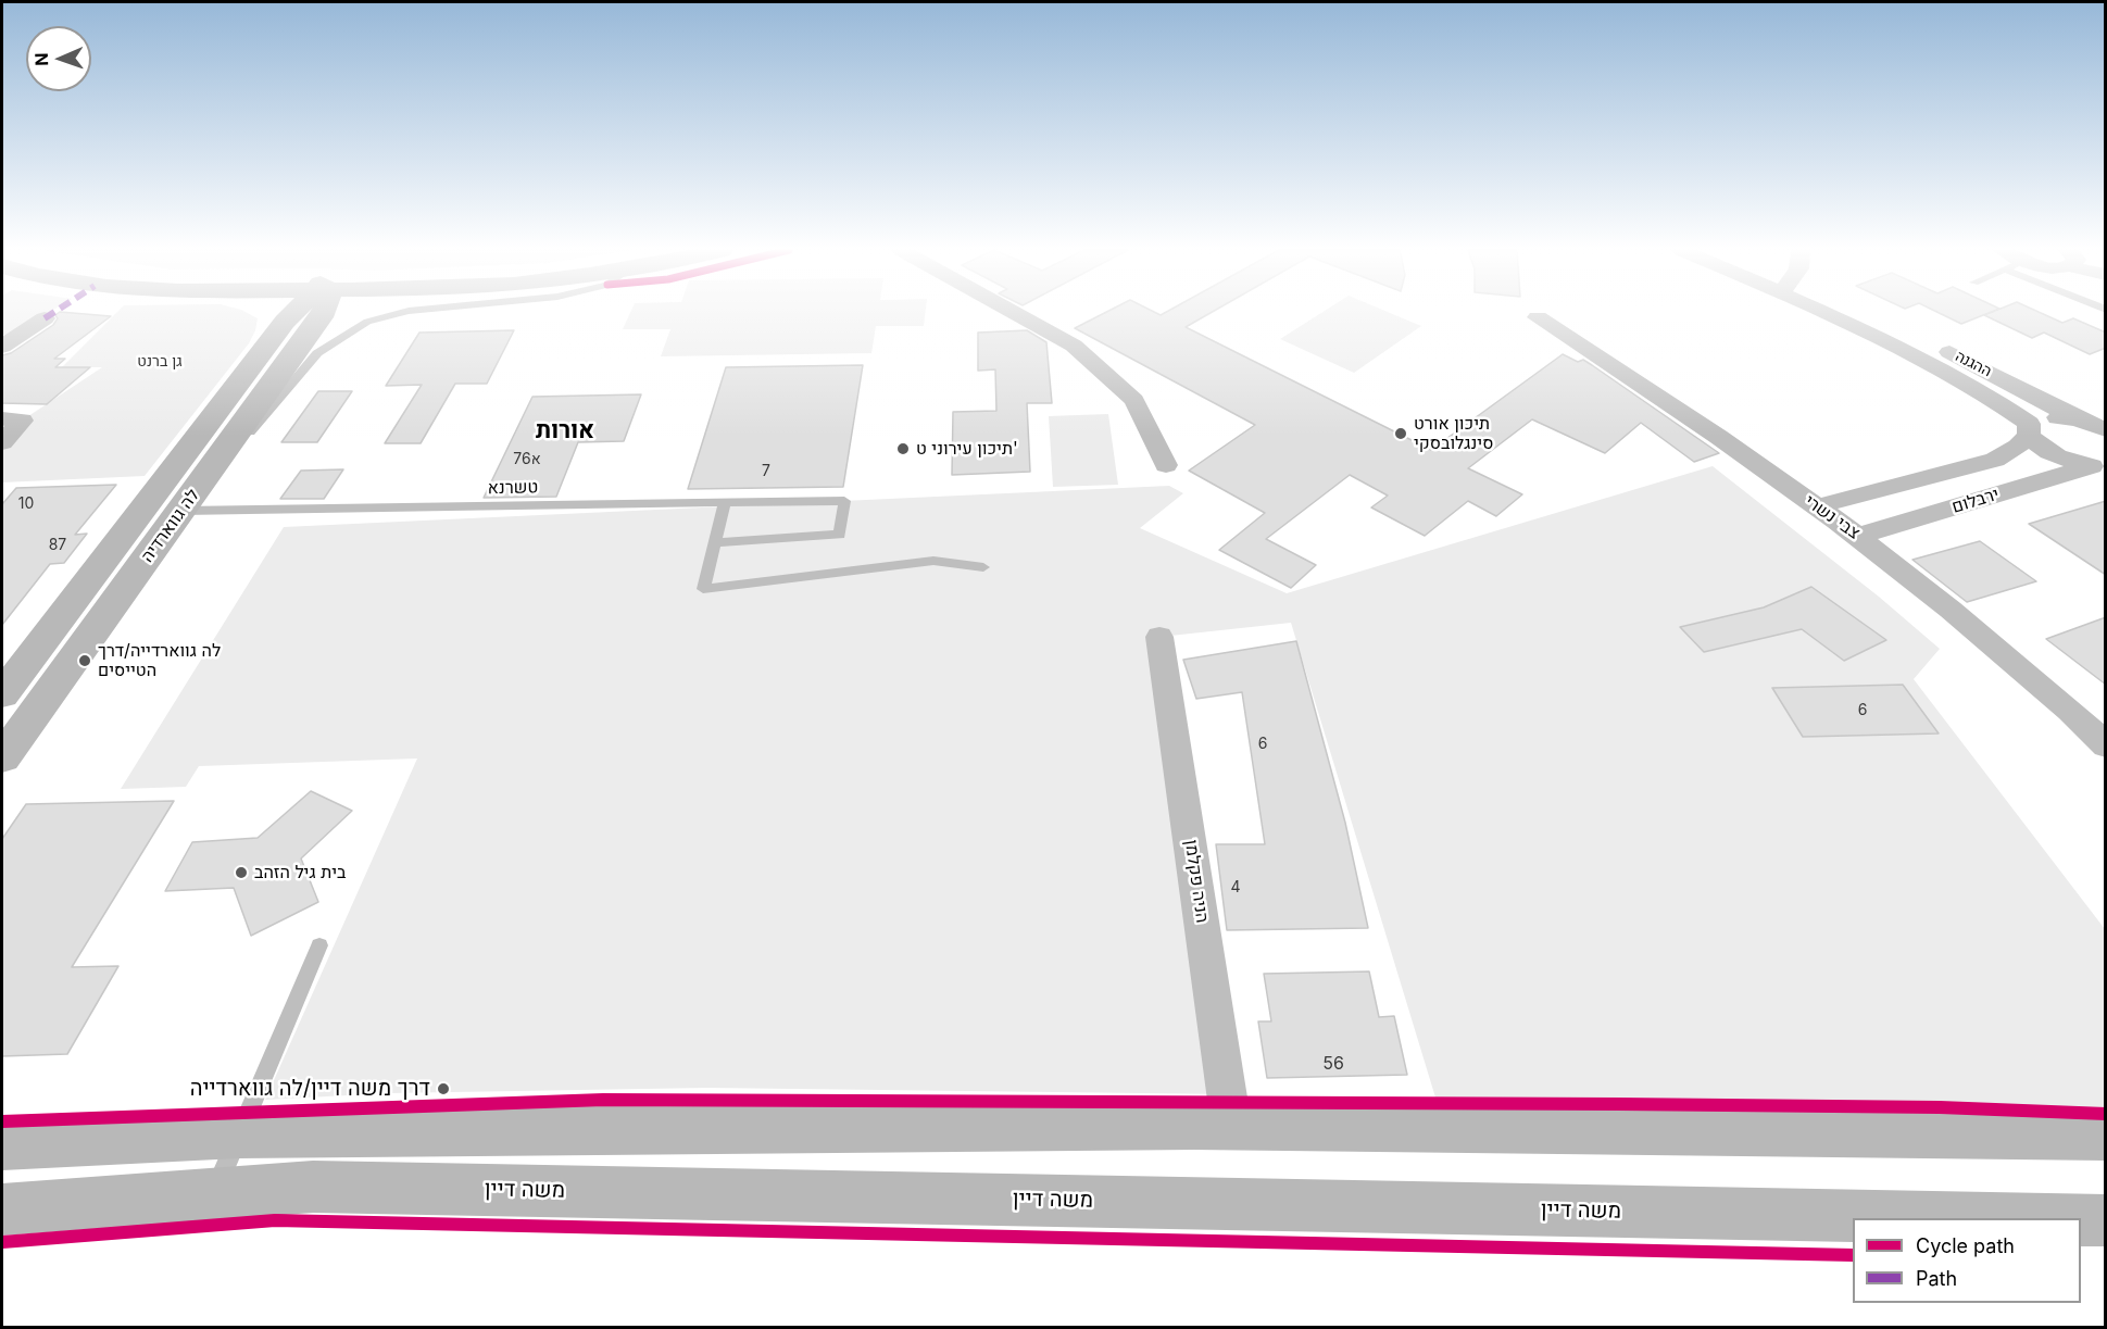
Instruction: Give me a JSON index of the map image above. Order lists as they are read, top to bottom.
{
  "streets": {
    "main road": ["לה גווארדיה", "משה דיין"],
    "street": [
      "ההגנה",
      "ירבלום",
      "צבי נשרי",
      "הניה פקלמן"
    ],
    "lane": ["טשרנא"]
  },
  "crossings": [
    ["ההגנה", "ירבלום"],
    ["טשרנא", "לה גווארדיה"],
    ["ירבלום", "צבי נשרי"]
  ],
  "districts": ["אורות"],
  "parks": ["גן ברנט"],
  "places": [
    "תיכון אורט סינגלובסקי",
    "תיכון עירוני ט'",
    "לה גווארדייה/דרך הטייסים",
    "בית גיל הזהב",
    "דרך משה דיין/לה גווארדייה"
  ],
  "house_numbers": [
    "76א",
    "7",
    "10",
    "87",
    "6",
    "6",
    "4",
    "56"
  ],
  "legend": ["Cycle path", "Path"],
  "north": "left"
}
